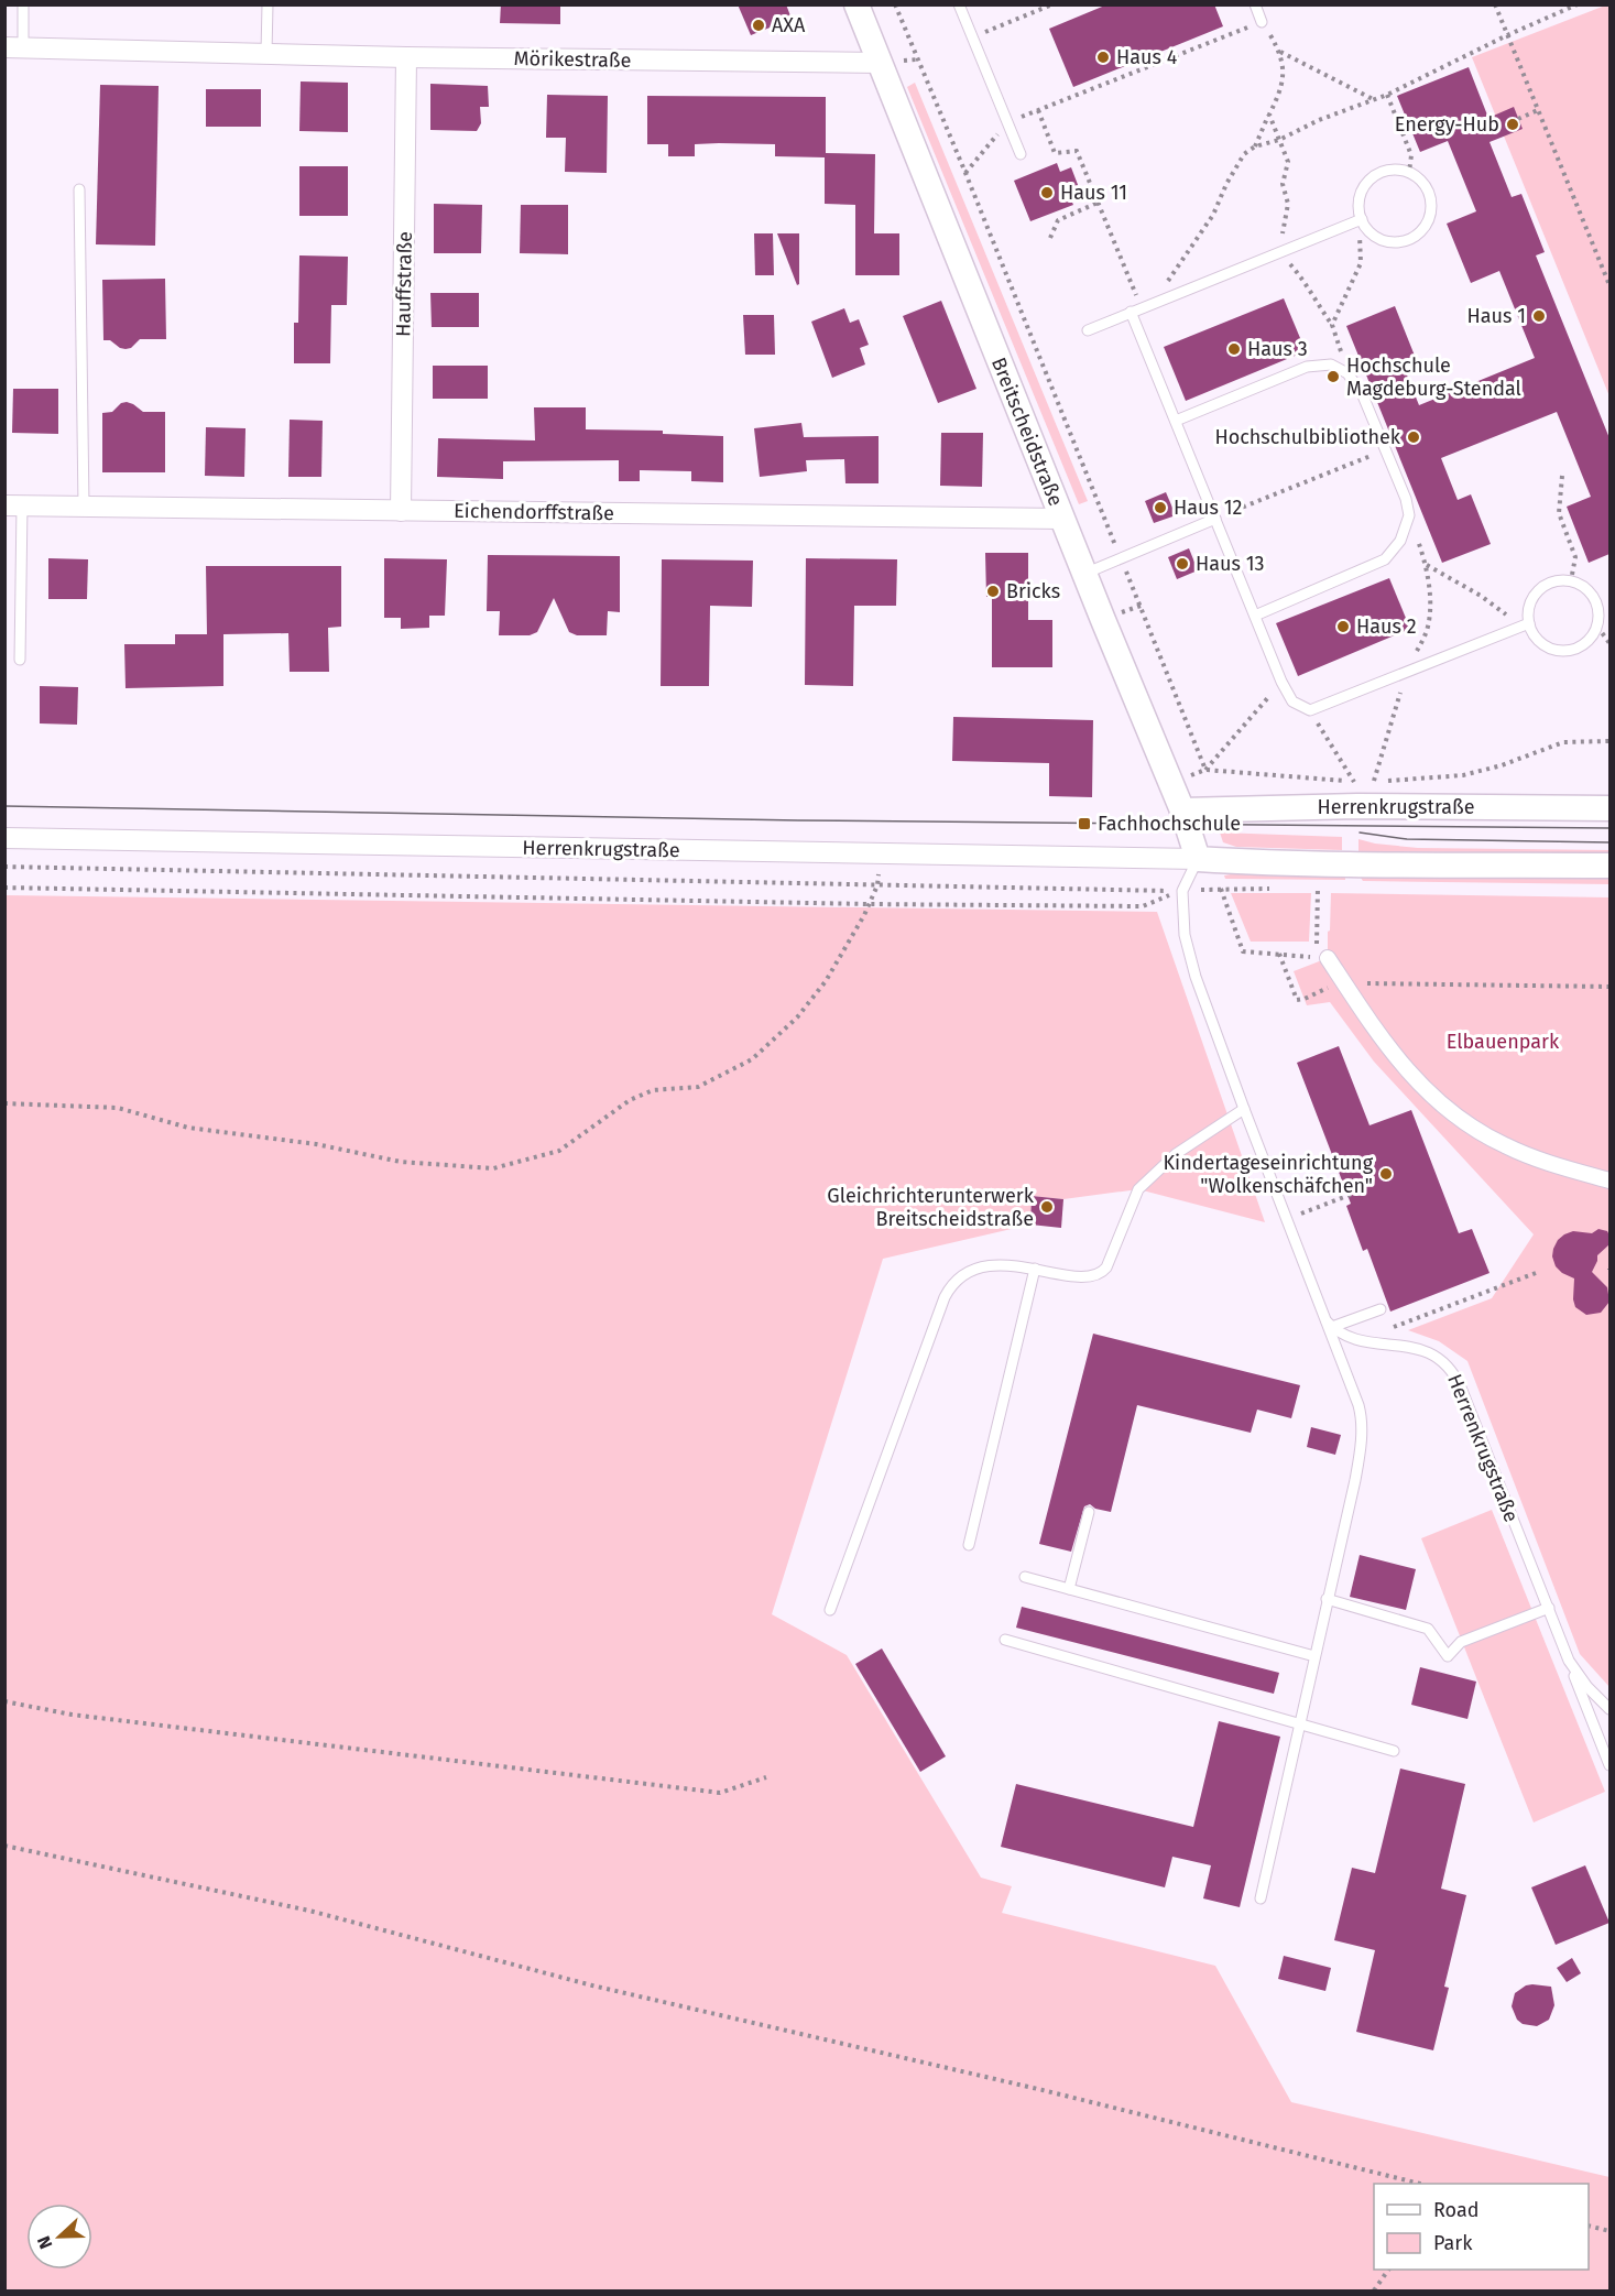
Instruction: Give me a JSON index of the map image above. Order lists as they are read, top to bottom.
{
  "streets": {
    "street": [
      "Mörikestraße",
      "Hauffstraße",
      "Breitscheidstraße",
      "Eichendorffstraße",
      "Herrenkrugstraße"
    ]
  },
  "crossings": [
    ["Mörikestraße", "Hauffstraße"],
    ["Mörikestraße", "Breitscheidstraße"],
    ["Hauffstraße", "Eichendorffstraße"],
    ["Breitscheidstraße", "Eichendorffstraße"],
    ["Breitscheidstraße", "Herrenkrugstraße"]
  ],
  "parks": ["Elbauenpark"],
  "places": {
    "other": [
      "AXA",
      "Haus 4",
      "Energy-Hub",
      "Haus 11",
      "Haus 1",
      "Haus 3",
      "Hochschule Magdeburg-Stendal",
      "Hochschulbibliothek",
      "Haus 12",
      "Haus 13",
      "Bricks",
      "Haus 2",
      "Kindertageseinrichtung \"Wolkenschäfchen\"",
      "Gleichrichterunterwerk Breitscheidstraße"
    ],
    "transit": ["Fachhochschule"]
  },
  "legend": ["Road", "Park"],
  "north": "left"
}
